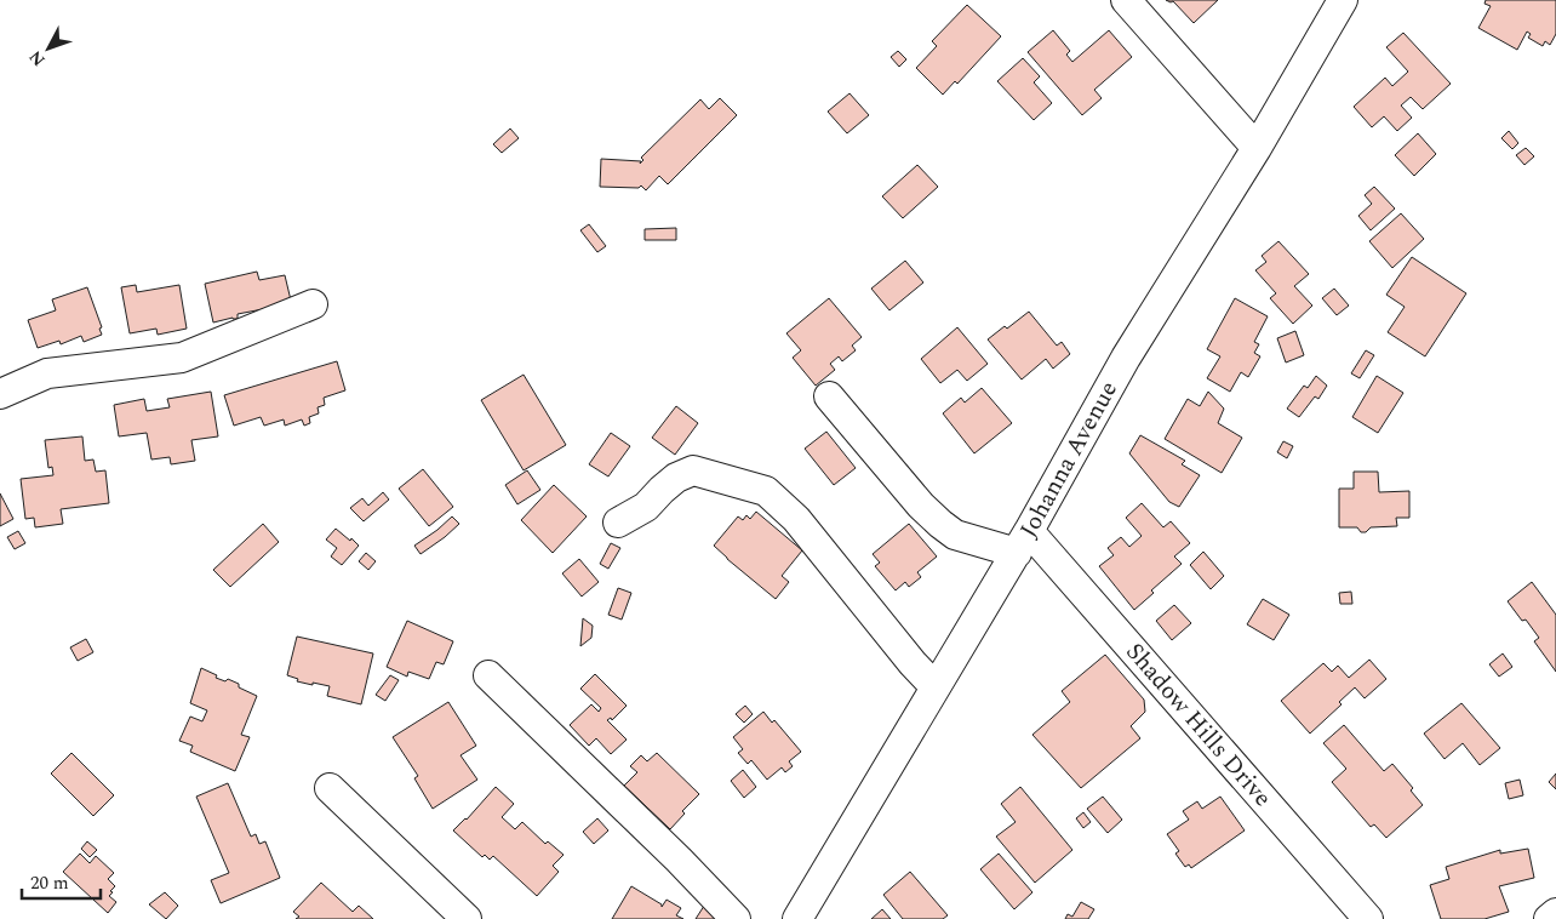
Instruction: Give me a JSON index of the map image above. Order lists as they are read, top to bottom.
{
  "streets": {
    "street": ["Johanna Avenue", "Shadow Hills Drive"]
  },
  "crossings": [
    ["Johanna Avenue", "Shadow Hills Drive"]
  ],
  "scale_bar": "20 m",
  "north": "bottom left"
}
